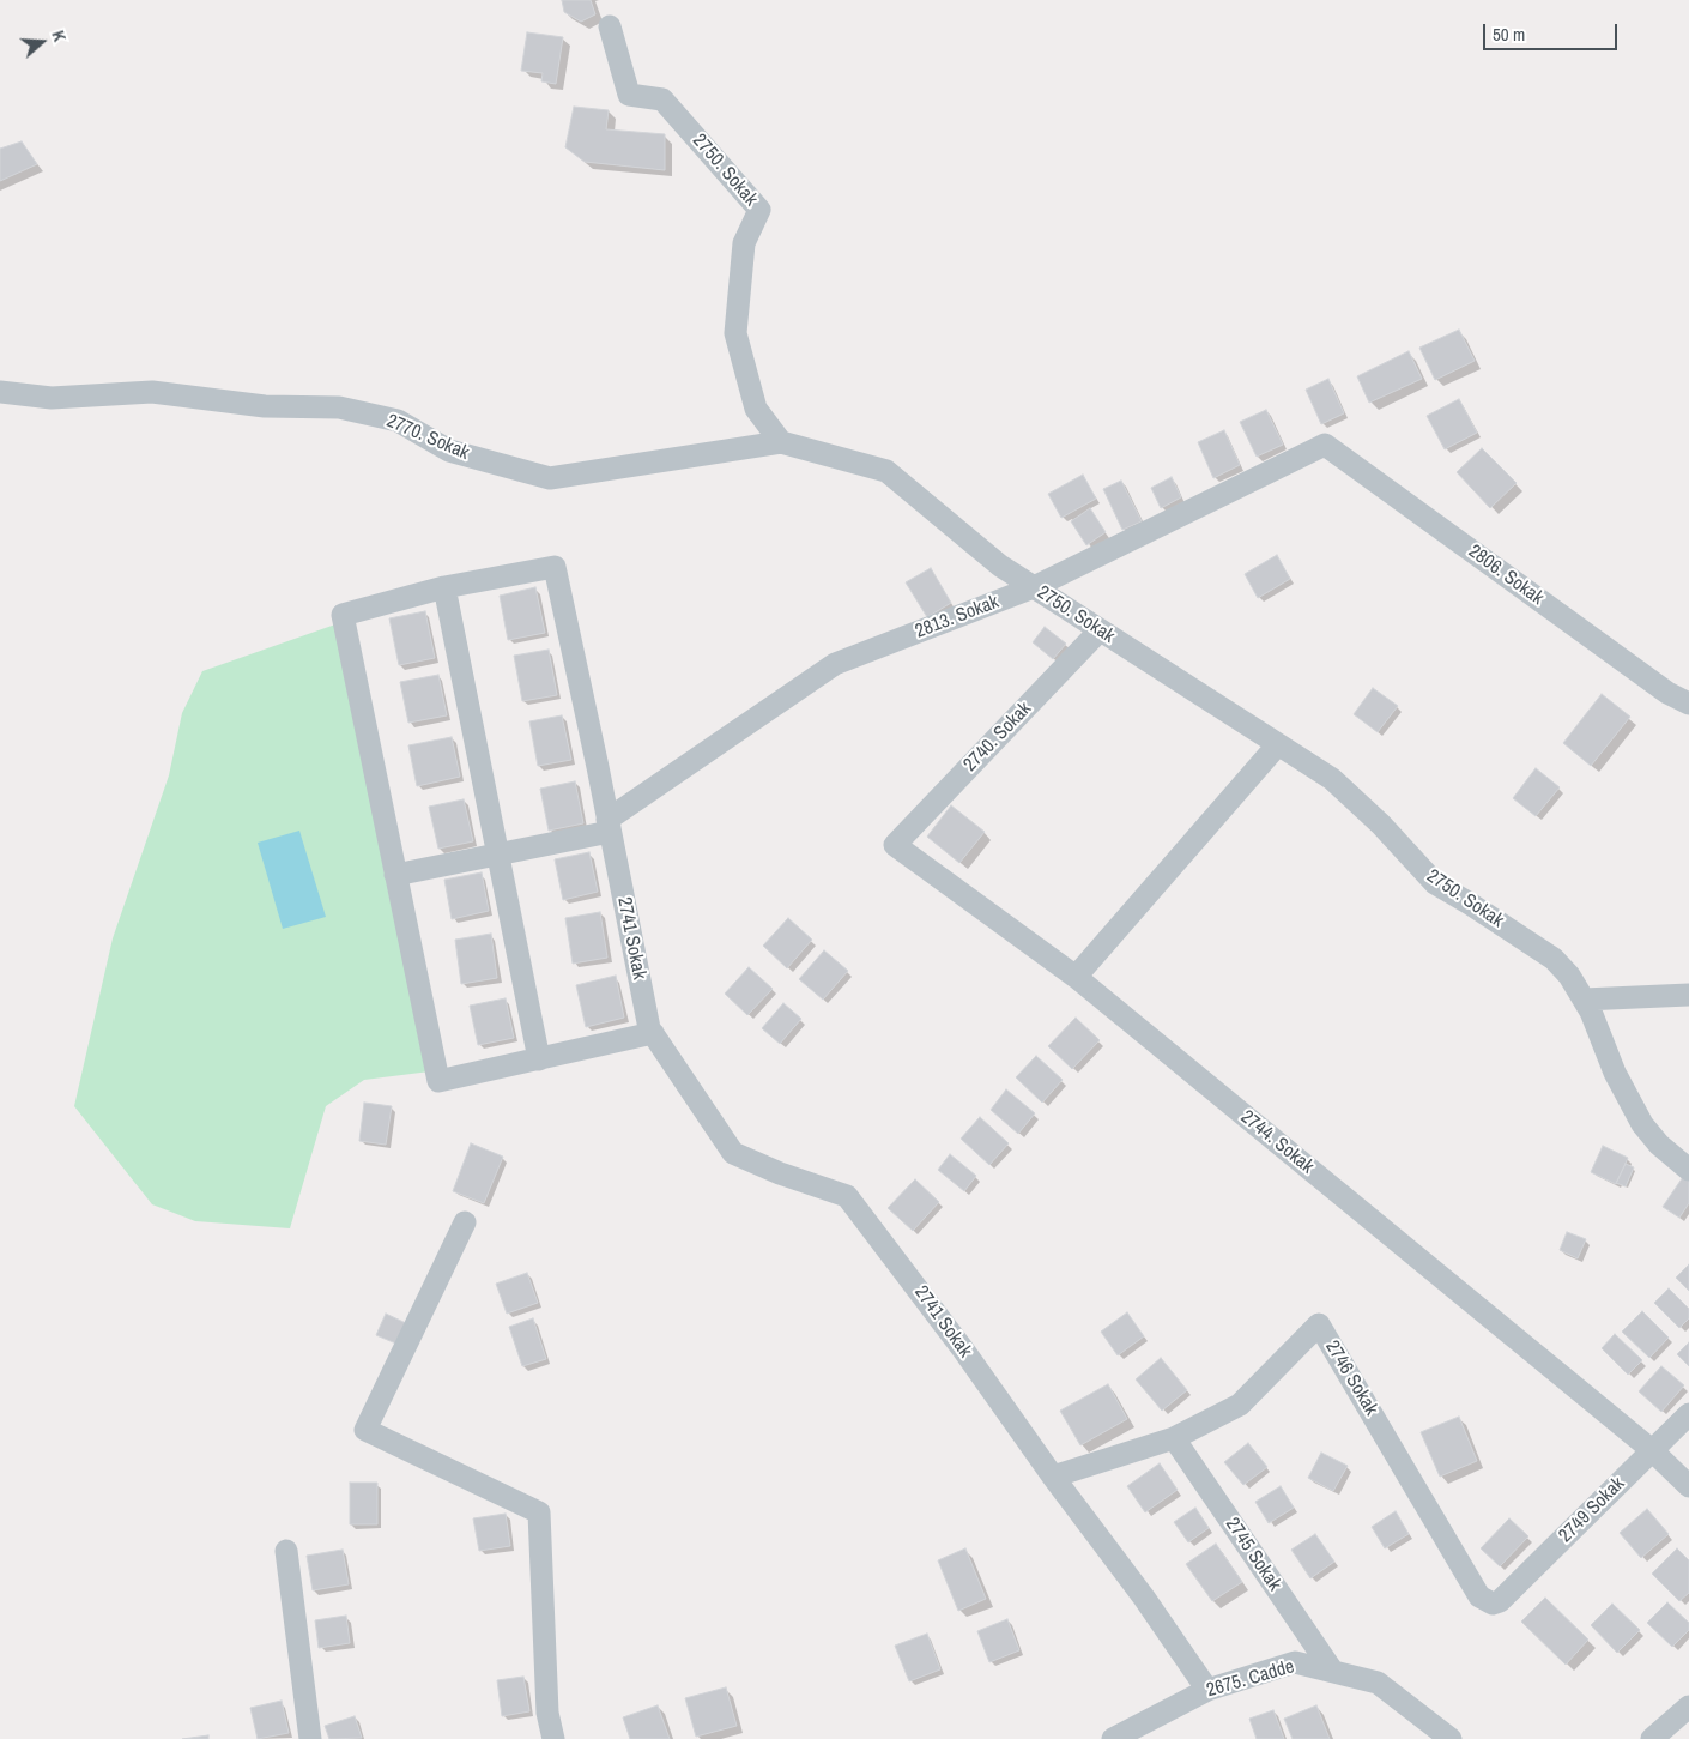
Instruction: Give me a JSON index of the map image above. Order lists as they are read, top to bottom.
{
  "streets": {
    "street": [
      "2750. Sokak",
      "2770. Sokak",
      "2806. Sokak",
      "2813. Sokak",
      "2740. Sokak",
      "2741 Sokak",
      "2744. Sokak",
      "2746 Sokak",
      "2749 Sokak",
      "2745 Sokak",
      "2675. Cadde"
    ]
  },
  "crossings": [
    ["2750. Sokak", "2770. Sokak"],
    ["2750. Sokak", "2813. Sokak"],
    ["2750. Sokak", "2740. Sokak"],
    ["2806. Sokak", "2813. Sokak"],
    ["2813. Sokak", "2741 Sokak"],
    ["2740. Sokak", "2744. Sokak"],
    ["2741 Sokak", "2746 Sokak"],
    ["2741 Sokak", "2675. Cadde"],
    ["2744. Sokak", "2749 Sokak"],
    ["2746 Sokak", "2749 Sokak"],
    ["2746 Sokak", "2745 Sokak"],
    ["2745 Sokak", "2675. Cadde"]
  ],
  "scale_bar": "50 m",
  "north": "right"
}
